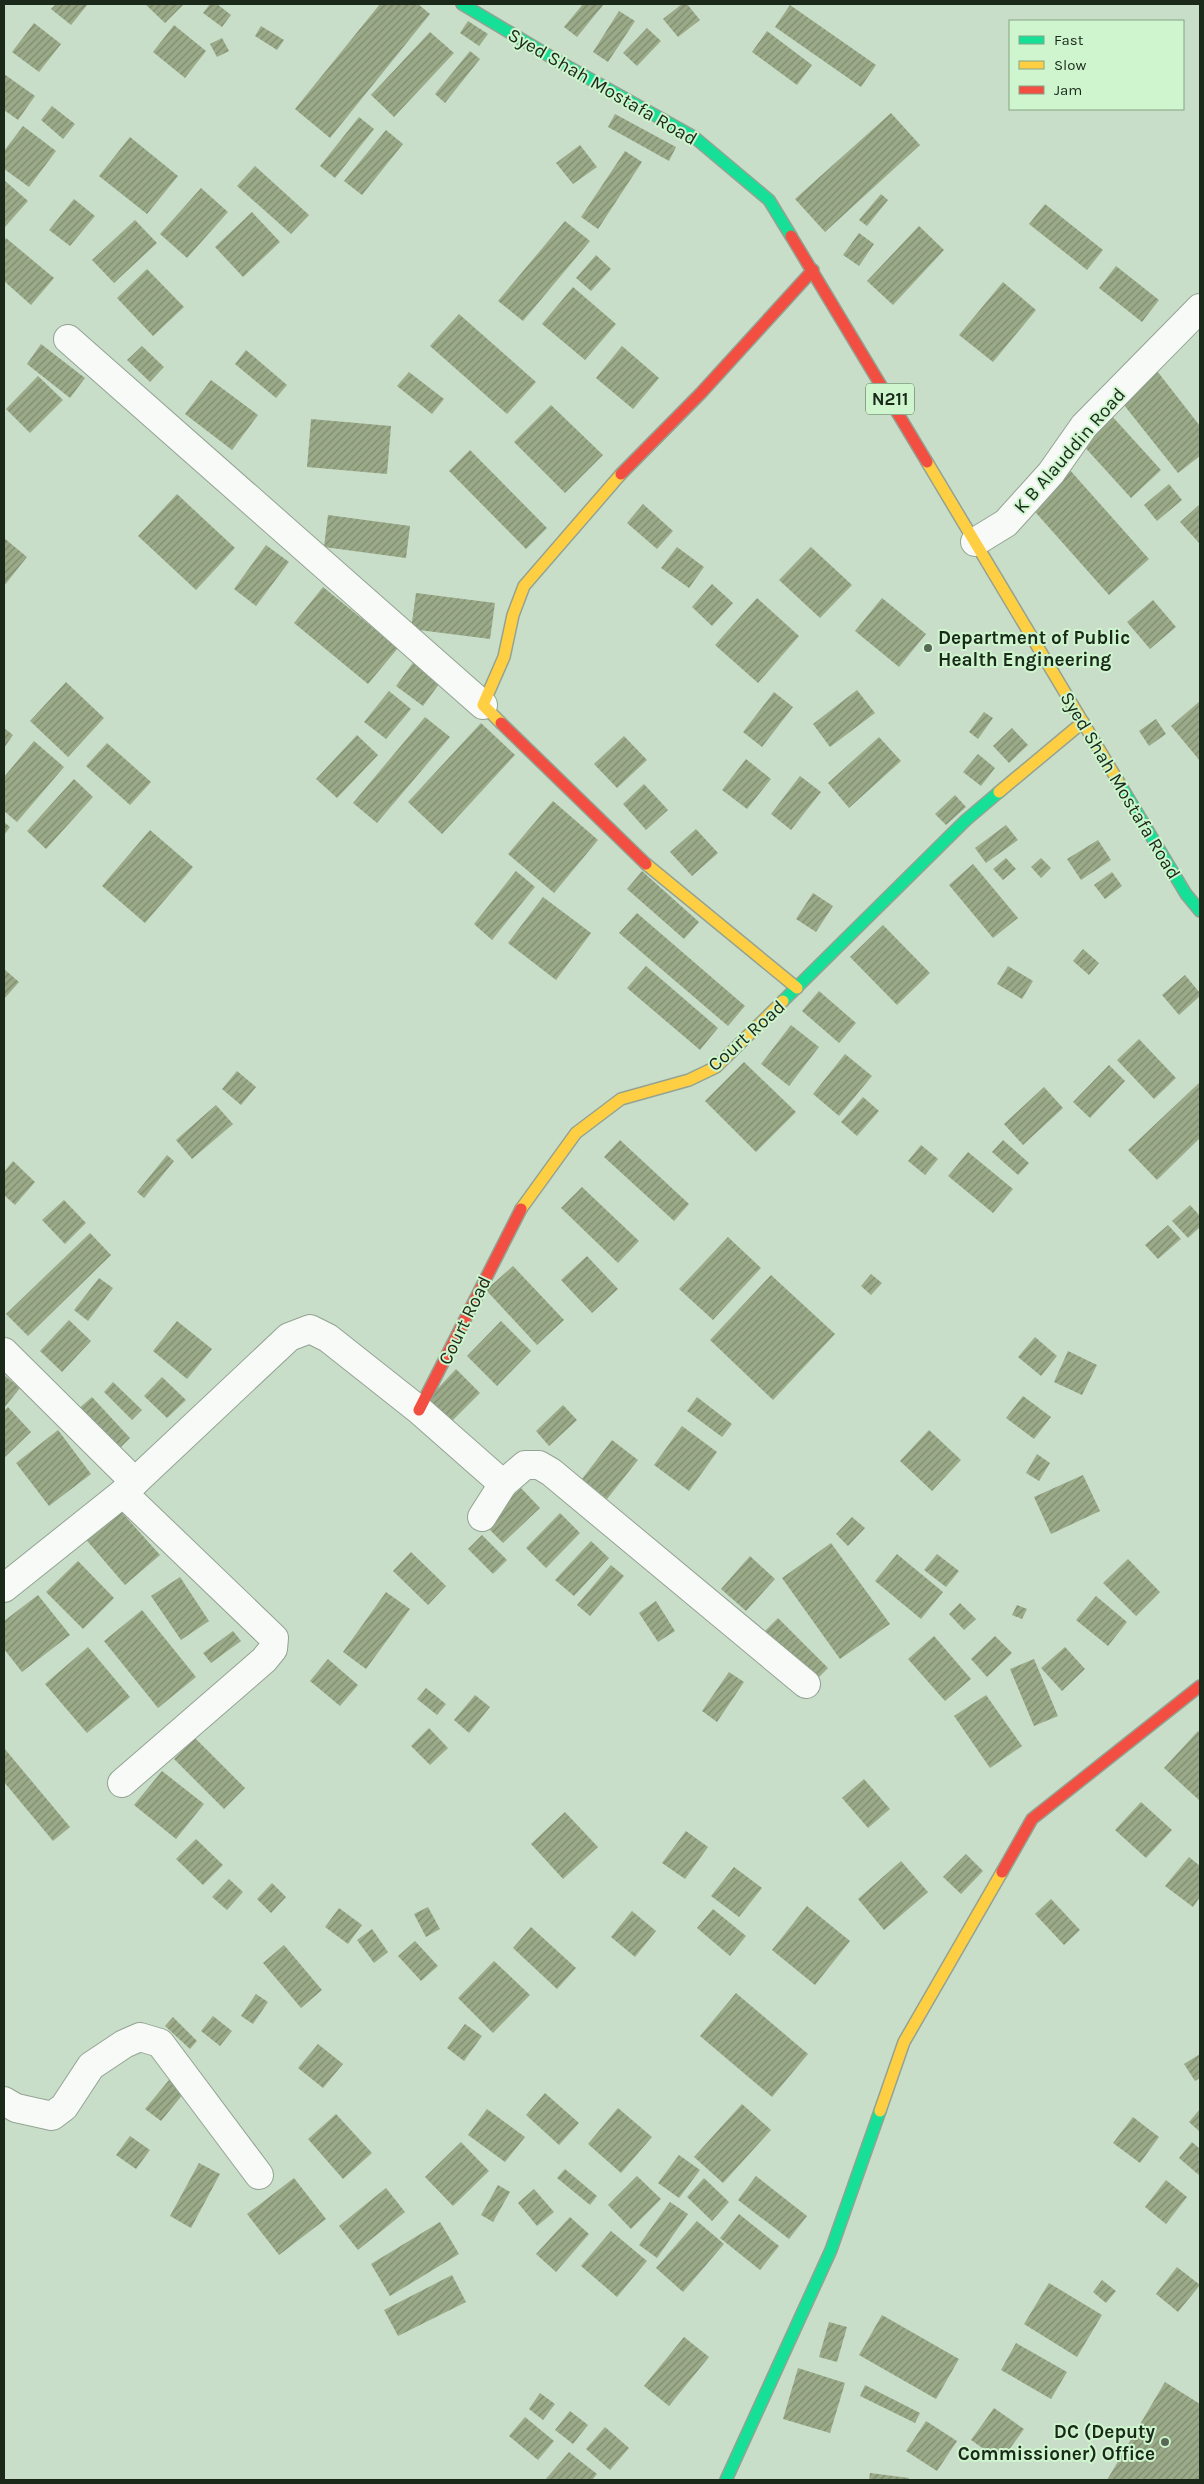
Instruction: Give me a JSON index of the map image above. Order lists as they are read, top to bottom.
{
  "streets": {
    "main road": ["Syed Shah Mostafa Road", "N211", "Court Road"],
    "street": ["K B Alauddin Road"]
  },
  "crossings": [
    ["Syed Shah Mostafa Road", "K B Alauddin Road"],
    ["Syed Shah Mostafa Road", "Court Road"]
  ],
  "places": ["Department of Public Health Engineering", "DC (Deputy Commissioner) Office"],
  "legend": ["Fast", "Slow", "Jam"]
}
